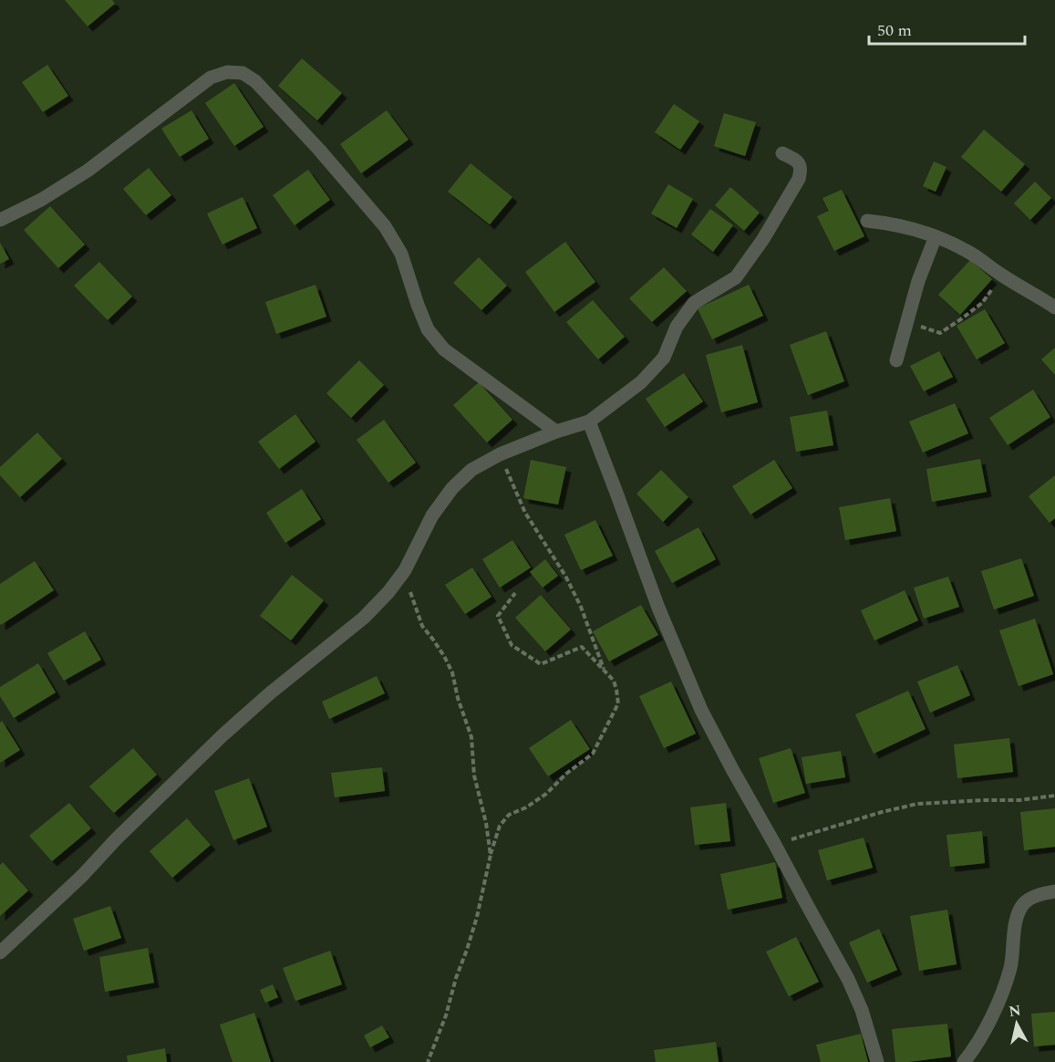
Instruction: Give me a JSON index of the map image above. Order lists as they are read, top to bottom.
{
  "scale_bar": "50 m",
  "north": "top"
}
